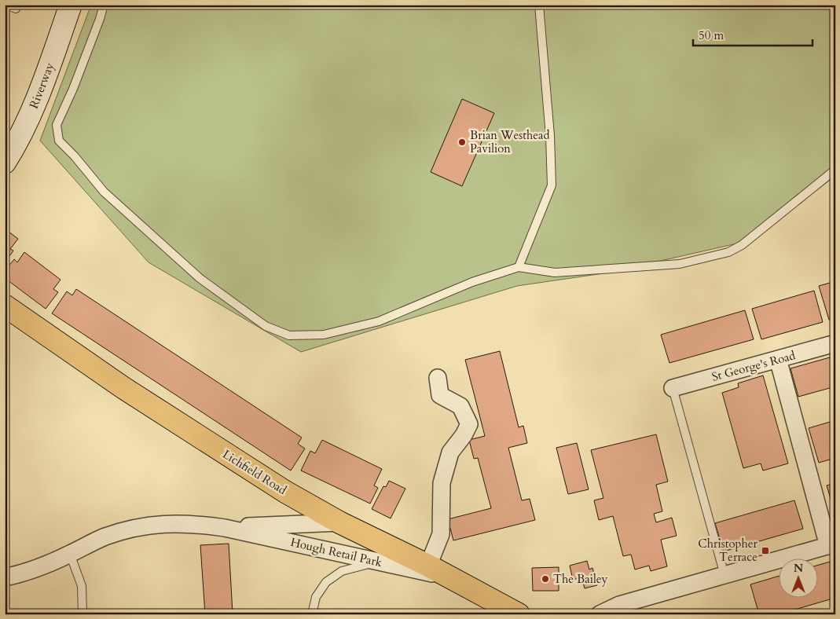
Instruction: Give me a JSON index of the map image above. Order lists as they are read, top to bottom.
{
  "streets": {
    "highway": ["Lichfield Road"],
    "street": ["Riverway", "St George's Road", "Hough Retail Park"]
  },
  "crossings": [
    ["Lichfield Road", "Hough Retail Park"]
  ],
  "places": {
    "other": ["Brian Westhead Pavilion", "The Bailey"],
    "transit": ["Christopher Terrace"]
  },
  "scale_bar": "50 m",
  "north": "top"
}
